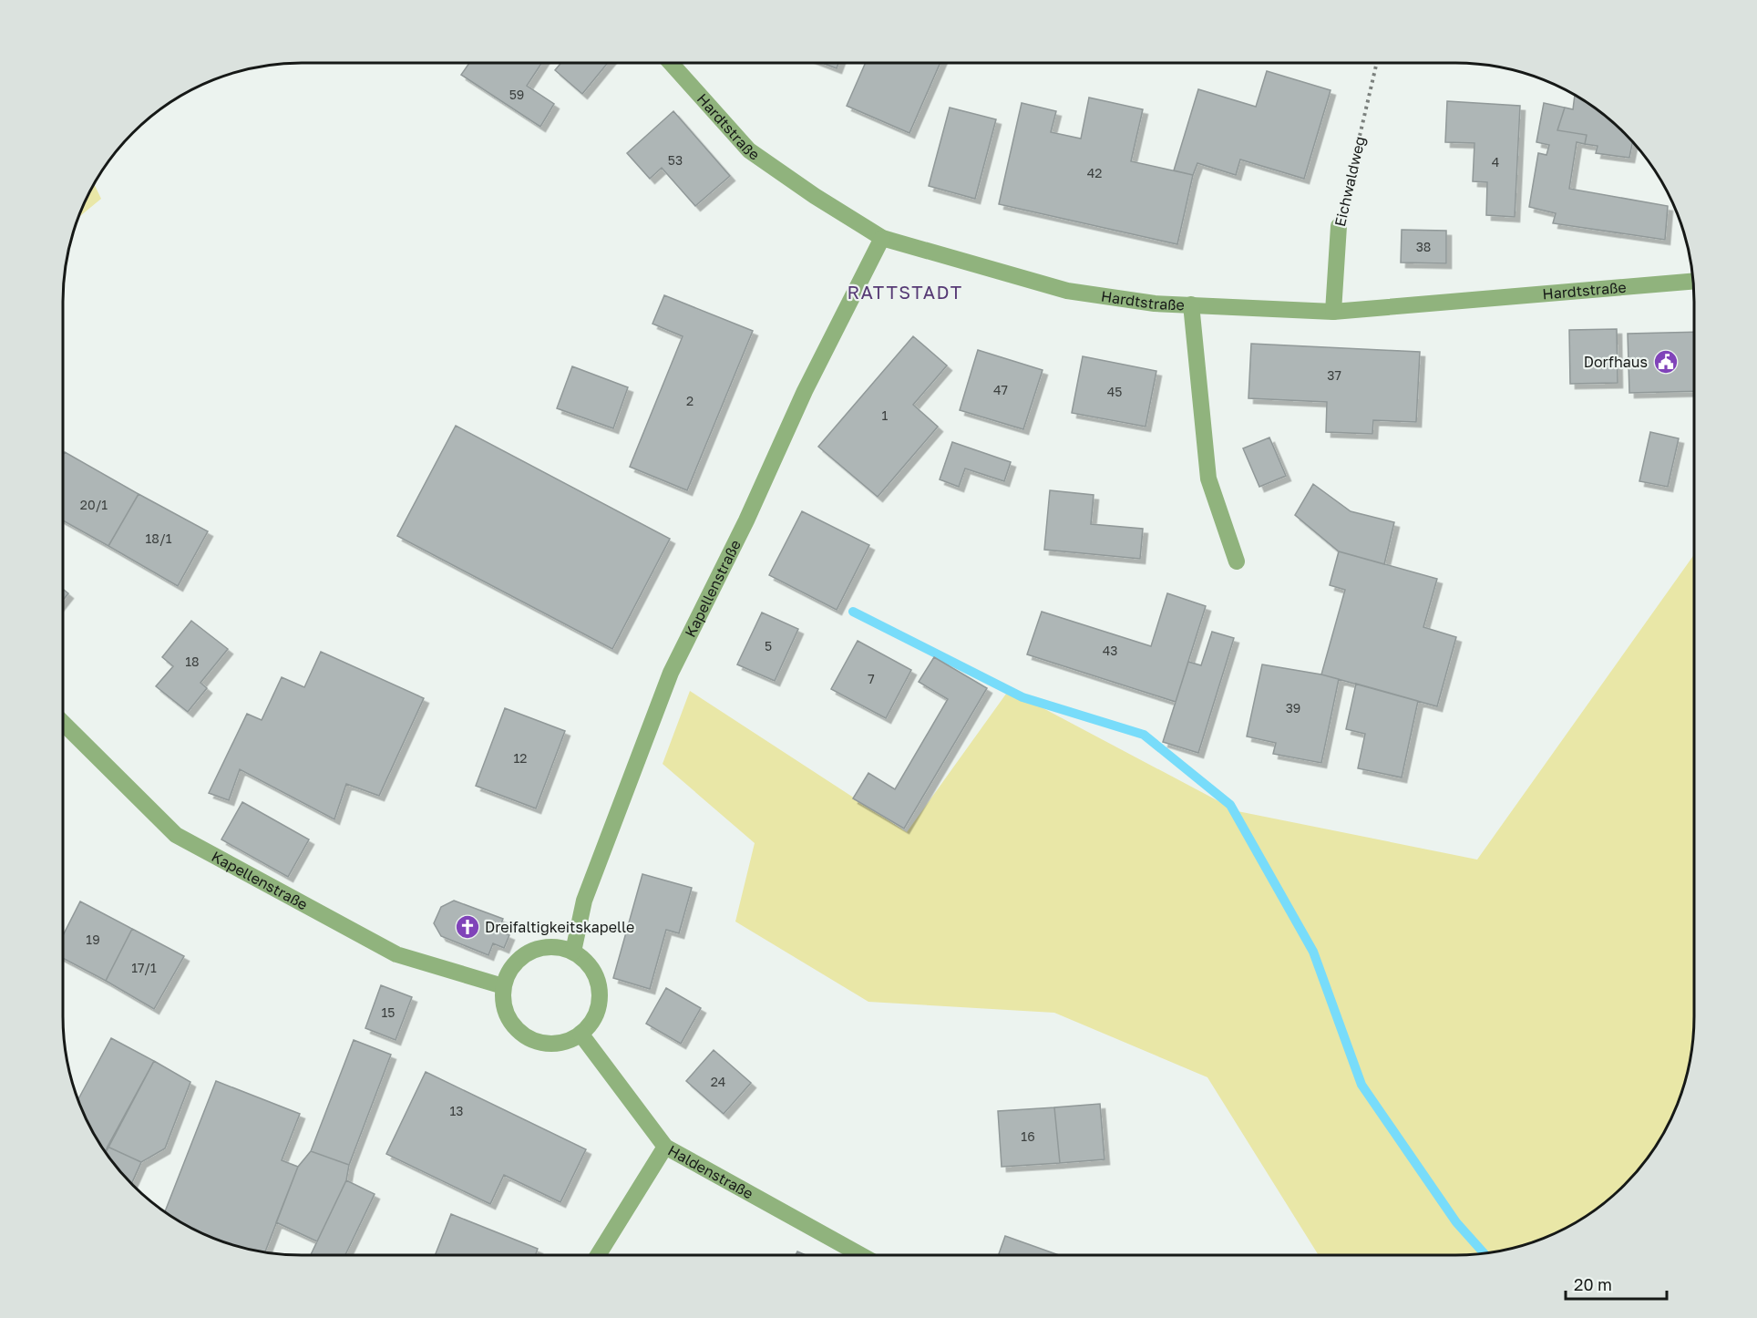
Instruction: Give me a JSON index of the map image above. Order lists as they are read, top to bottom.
{
  "streets": {
    "street": [
      "Hardtstraße",
      "Eichwaldweg",
      "Kapellenstraße",
      "Haldenstraße"
    ]
  },
  "crossings": [
    ["Hardtstraße", "Eichwaldweg"],
    ["Hardtstraße", "Kapellenstraße"],
    ["Kapellenstraße", "Haldenstraße"]
  ],
  "districts": ["RATTSTADT"],
  "places": {
    "public building": ["Dorfhaus"],
    "church": ["Dreifaltigkeitskapelle"]
  },
  "house_numbers": [
    "59",
    "53",
    "4",
    "42",
    "38",
    "37",
    "47",
    "45",
    "2",
    "1",
    "20/1",
    "18/1",
    "5",
    "43",
    "18",
    "7",
    "39",
    "12",
    "19",
    "17/1",
    "15",
    "24",
    "13",
    "16"
  ],
  "scale_bar": "20 m"
}
